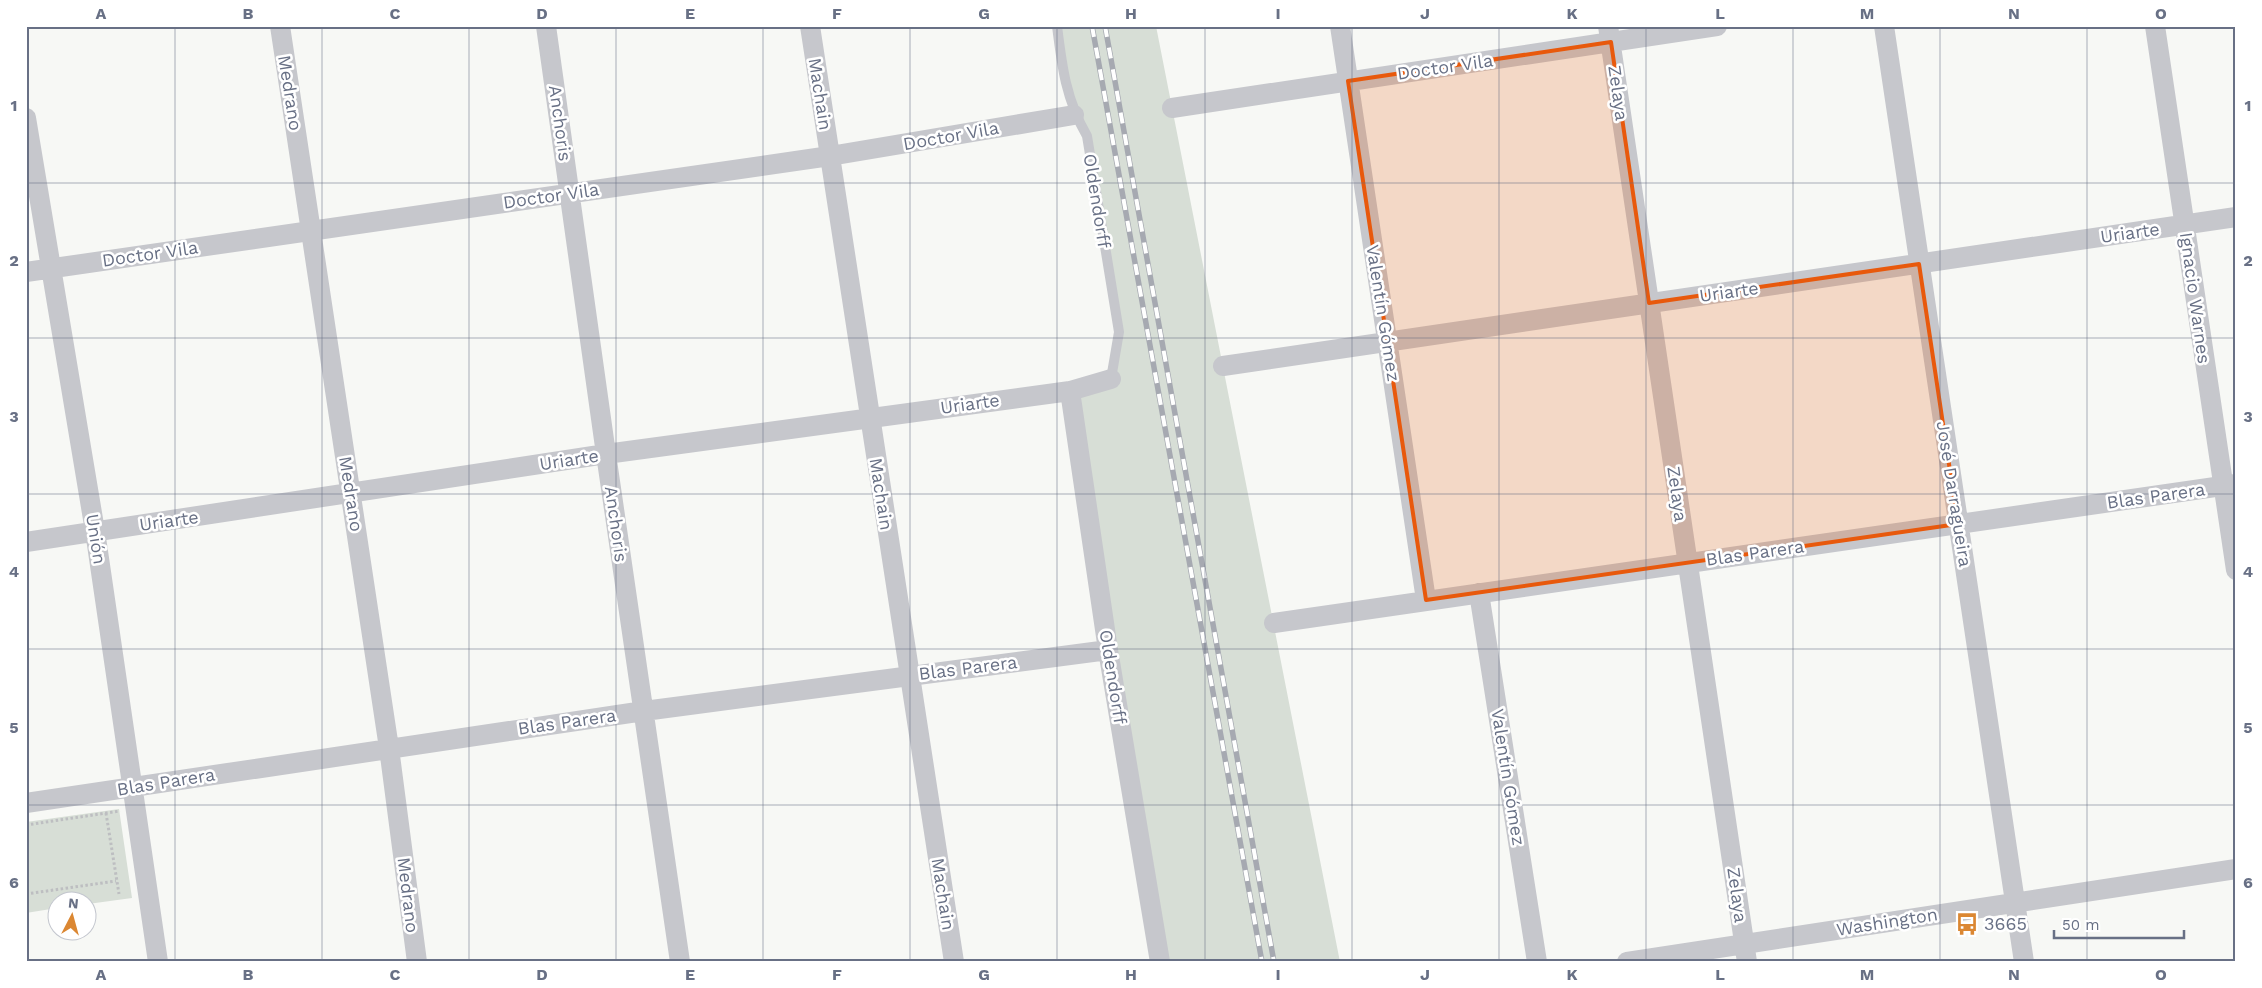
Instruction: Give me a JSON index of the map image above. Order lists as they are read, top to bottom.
{
  "streets": {
    "street": [
      "Doctor Vila",
      "Medrano",
      "Zelaya",
      "Machain",
      "Anchoris",
      "Oldendorff",
      "Uriarte",
      "Ignacio Warnes",
      "Valentín Gómez",
      "José Darragueira",
      "Blas Parera",
      "Unión",
      "Washington"
    ]
  },
  "crossings": [
    ["Doctor Vila", "Medrano"],
    ["Doctor Vila", "Zelaya"],
    ["Doctor Vila", "Machain"],
    ["Doctor Vila", "Anchoris"],
    ["Doctor Vila", "Oldendorff"],
    ["Doctor Vila", "Valentín Gómez"],
    ["Doctor Vila", "Unión"],
    ["Medrano", "Uriarte"],
    ["Medrano", "Blas Parera"],
    ["Zelaya", "Uriarte"],
    ["Zelaya", "Blas Parera"],
    ["Zelaya", "Washington"],
    ["Machain", "Uriarte"],
    ["Machain", "Blas Parera"],
    ["Anchoris", "Uriarte"],
    ["Anchoris", "Blas Parera"],
    ["Oldendorff", "Uriarte"],
    ["Oldendorff", "Blas Parera"],
    ["Uriarte", "Ignacio Warnes"],
    ["Uriarte", "Valentín Gómez"],
    ["Uriarte", "José Darragueira"],
    ["Uriarte", "Unión"],
    ["Ignacio Warnes", "Blas Parera"],
    ["Valentín Gómez", "Blas Parera"],
    ["José Darragueira", "Blas Parera"],
    ["José Darragueira", "Washington"],
    ["Blas Parera", "Unión"]
  ],
  "places": {
    "bus stop": ["3665"]
  },
  "scale_bar": "50 m",
  "north": "top",
  "grid": {
    "columns": [
      "A",
      "B",
      "C",
      "D",
      "E",
      "F",
      "G",
      "H",
      "I",
      "J",
      "K",
      "L",
      "M",
      "N",
      "O"
    ],
    "rows": [
      "1",
      "2",
      "3",
      "4",
      "5",
      "6"
    ]
  }
}
